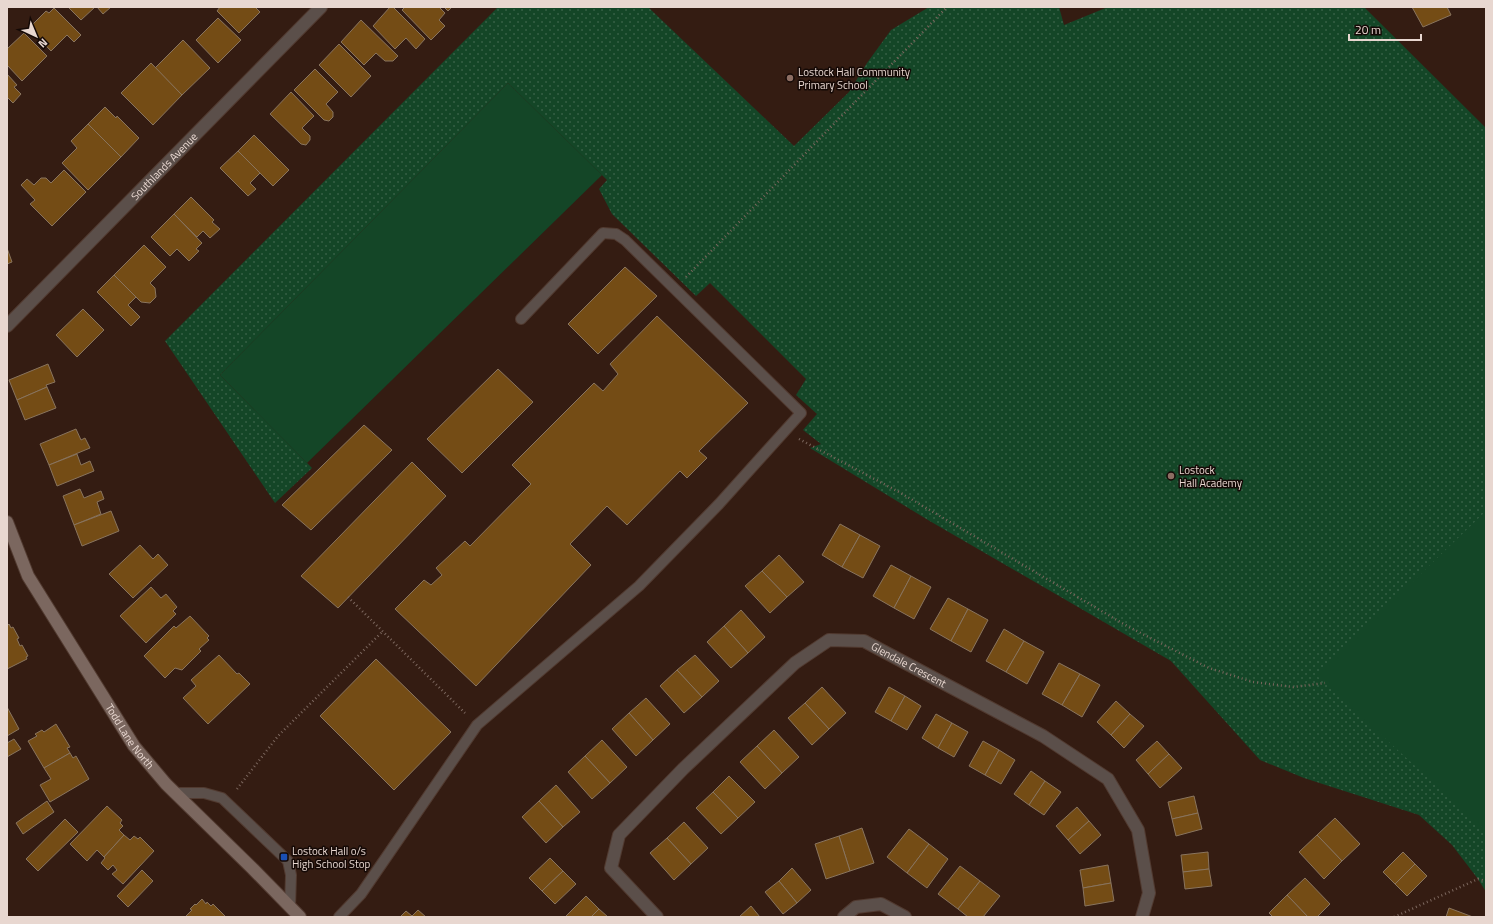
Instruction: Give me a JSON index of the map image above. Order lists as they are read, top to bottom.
{
  "streets": {
    "street": ["Southlands Avenue", "Glendale Crescent", "Todd Lane North"]
  },
  "places": {
    "other": ["Lostock Hall Community Primary School", "Lostock Hall Academy"],
    "transit": ["Lostock Hall o/s High School Stop"]
  },
  "scale_bar": "20 m",
  "north": "bottom right"
}
